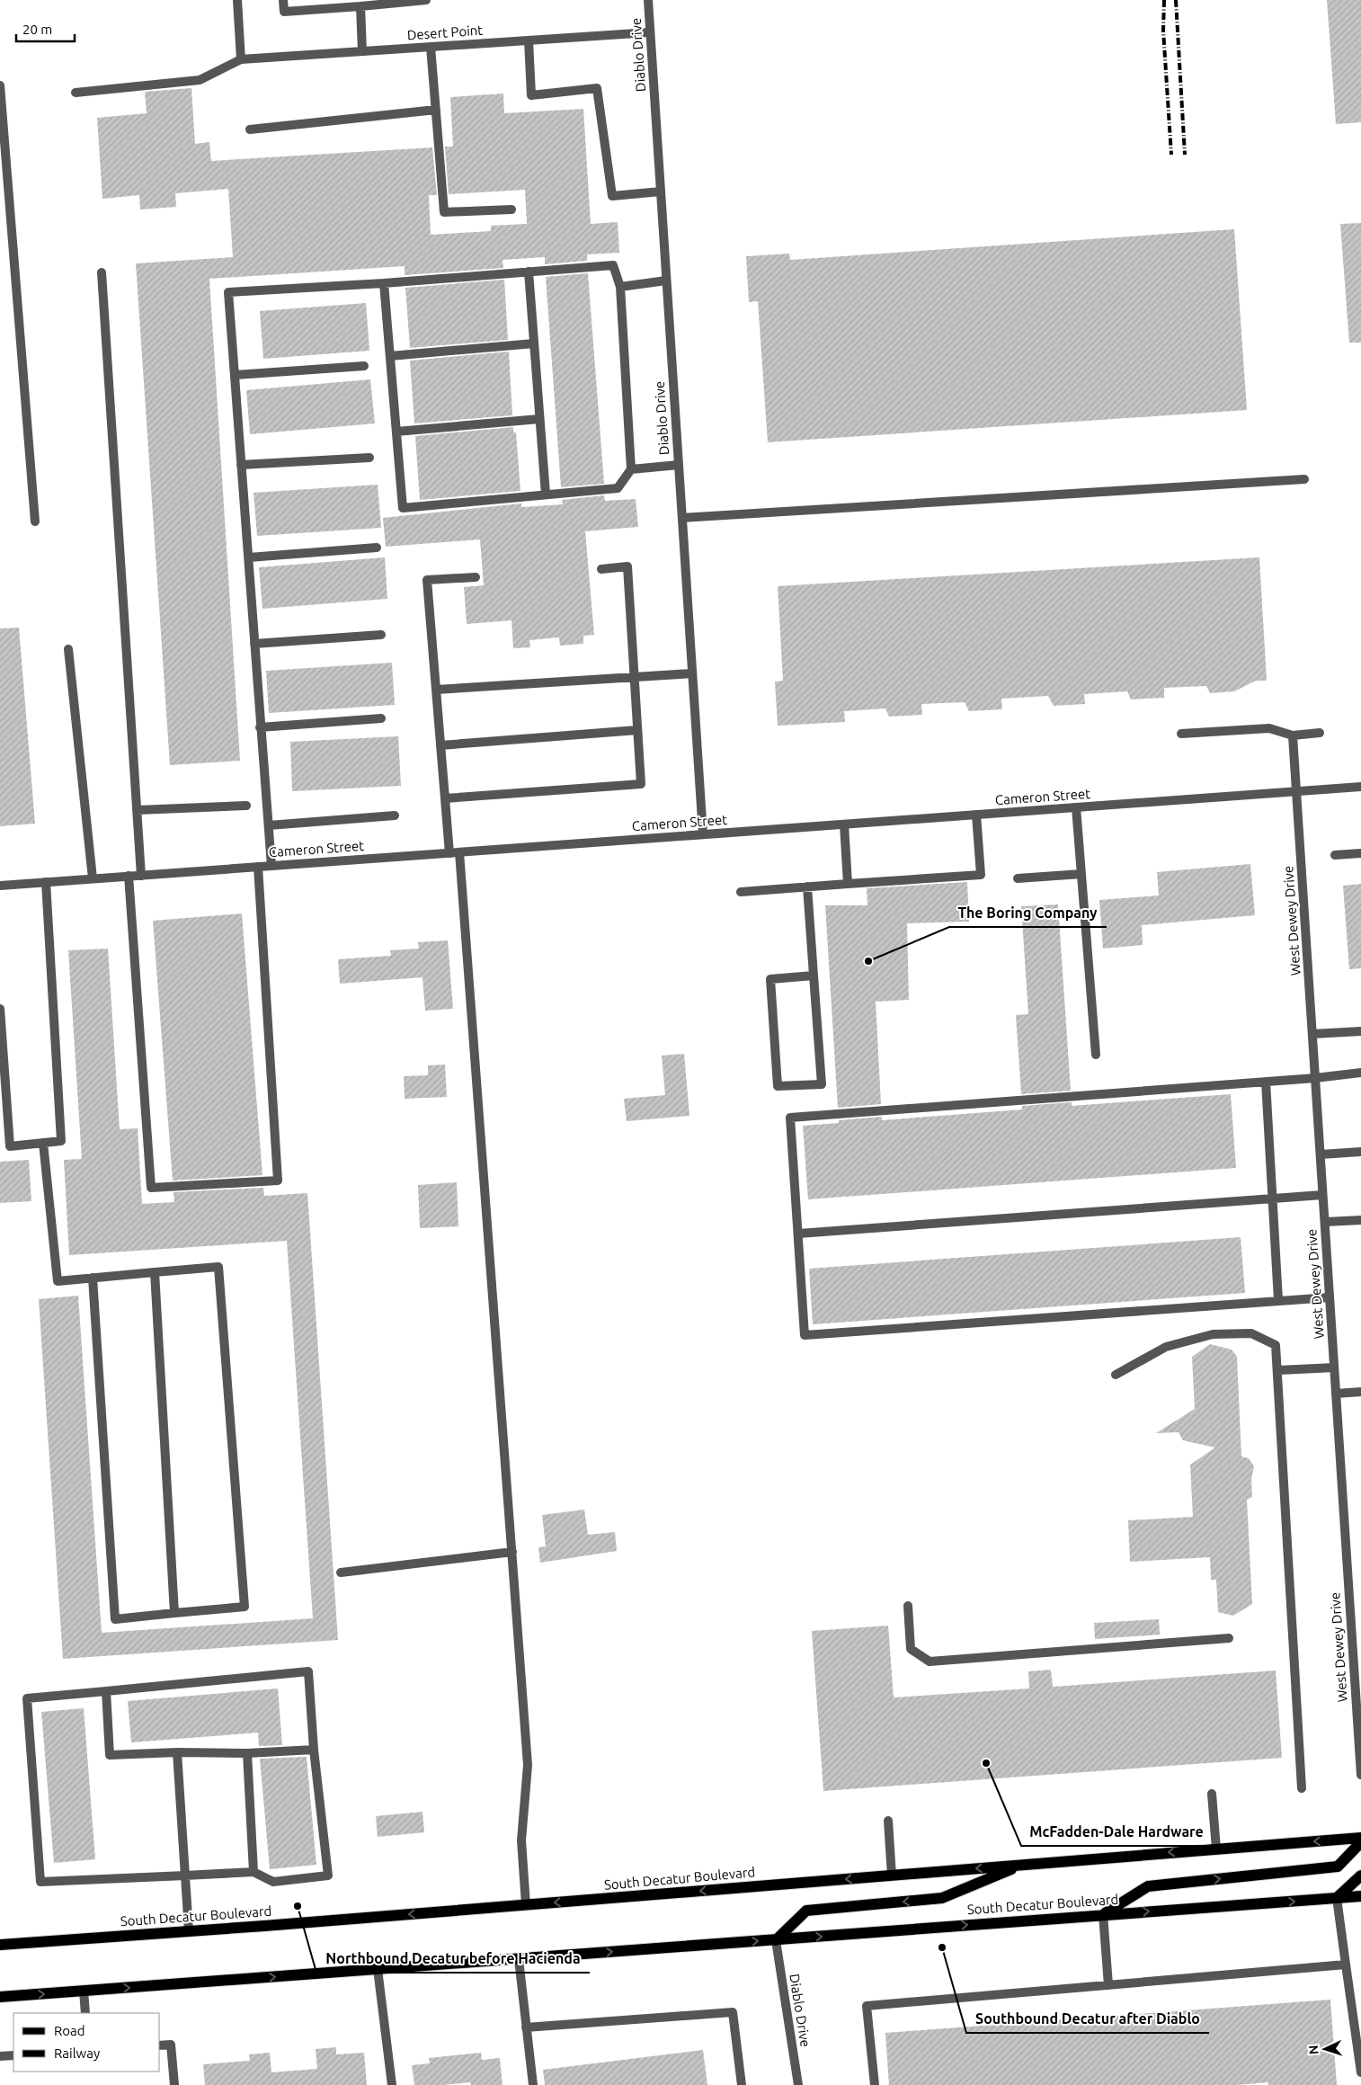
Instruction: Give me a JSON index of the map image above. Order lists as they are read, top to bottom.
{
  "streets": {
    "main road": ["South Decatur Boulevard"],
    "street": [
      "Desert Point",
      "Diablo Drive",
      "Cameron Street",
      "West Dewey Drive"
    ]
  },
  "crossings": [
    ["Desert Point", "Diablo Drive"],
    ["Diablo Drive", "Cameron Street"],
    ["Diablo Drive", "South Decatur Boulevard"],
    ["Cameron Street", "West Dewey Drive"]
  ],
  "places": [
    "The Boring Company",
    "McFadden-Dale Hardware",
    "Northbound Decatur before Hacienda",
    "Southbound Decatur after Diablo"
  ],
  "legend": ["Road", "Railway"],
  "scale_bar": "20 m",
  "north": "left"
}
